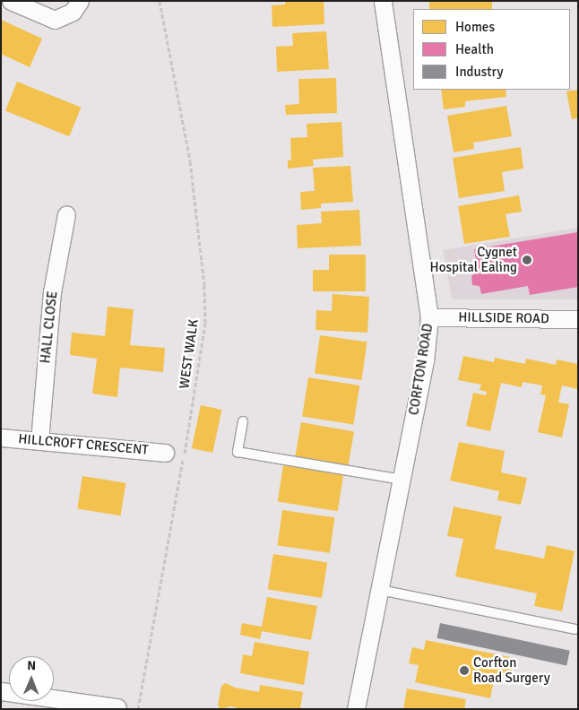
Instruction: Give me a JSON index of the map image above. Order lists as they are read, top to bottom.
{
  "streets": {
    "street": [
      "HILLSIDE ROAD",
      "HALL CLOSE",
      "CORFTON ROAD",
      "HILLCROFT CRESCENT"
    ],
    "path": ["WEST WALK"]
  },
  "crossings": [
    ["HILLSIDE ROAD", "CORFTON ROAD"],
    ["HALL CLOSE", "HILLCROFT CRESCENT"]
  ],
  "places": ["Cygnet Hospital Ealing", "Corfton Road Surgery"],
  "legend": ["Homes", "Health", "Industry"],
  "north": "top"
}
